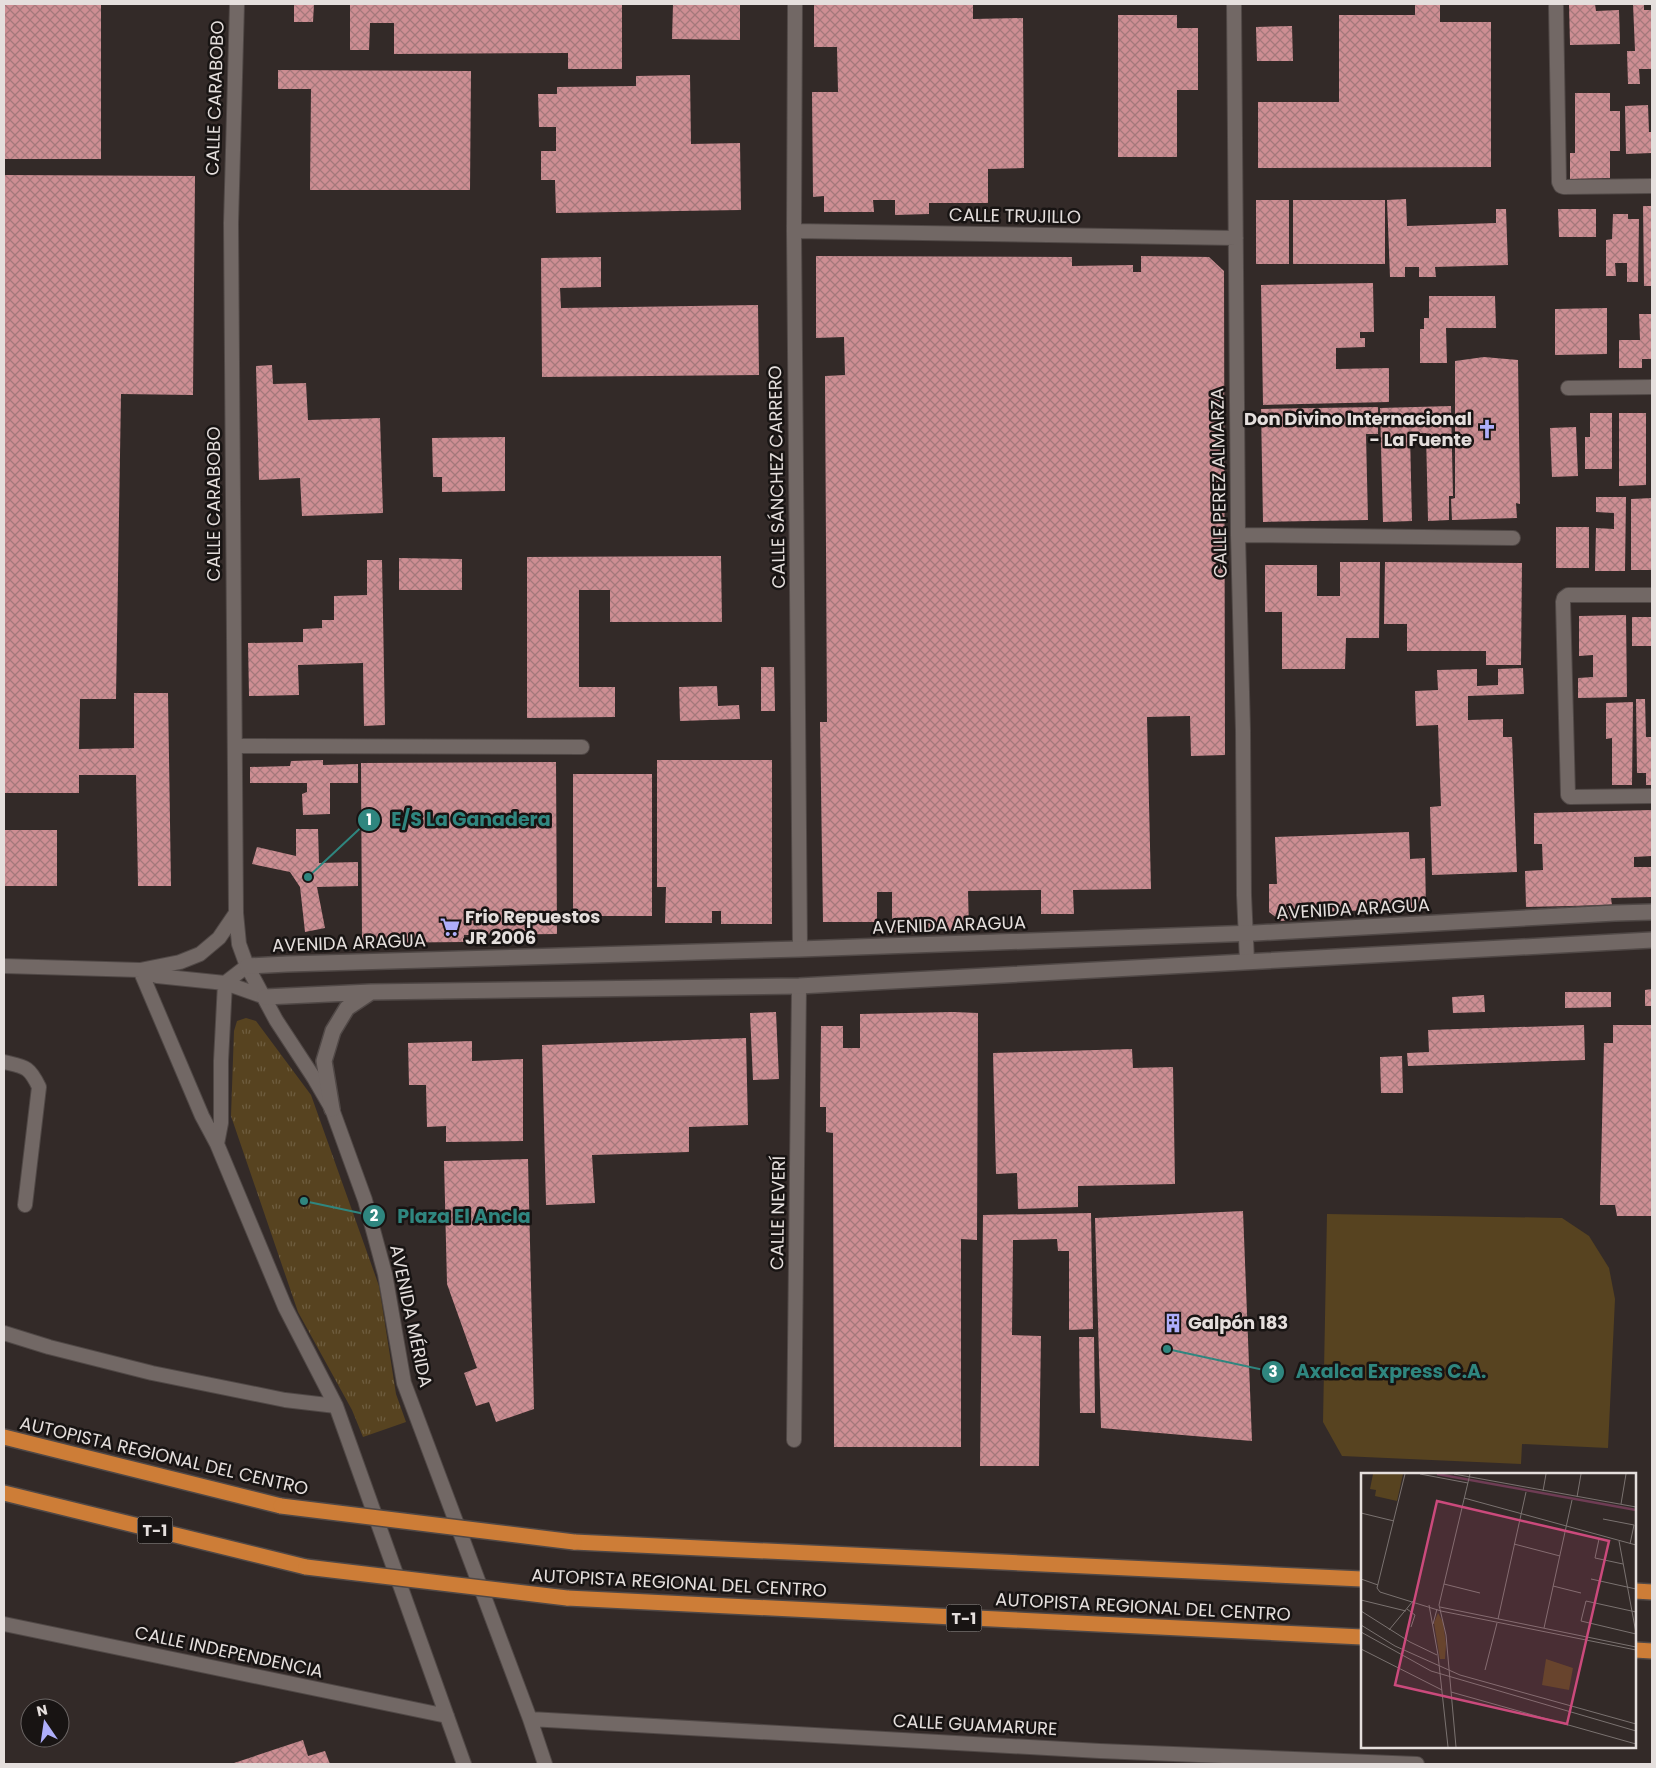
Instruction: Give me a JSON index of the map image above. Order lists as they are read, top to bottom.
{
  "streets": {
    "highway": ["AUTOPISTA REGIONAL DEL CENTRO", "T-1"],
    "street": [
      "CALLE CARABOBO",
      "CALLE TRUJILLO",
      "CALLE SÁNCHEZ CARRERO",
      "CALLE PEREZ ALMARZA",
      "AVENIDA ARAGUA",
      "CALLE NEVERÍ",
      "AVENIDA MÉRIDA",
      "CALLE INDEPENDENCIA",
      "CALLE GUAMARURE"
    ]
  },
  "crossings": [
    ["CALLE CARABOBO", "AVENIDA ARAGUA"],
    ["CALLE CARABOBO", "AVENIDA MÉRIDA"],
    ["CALLE TRUJILLO", "CALLE SÁNCHEZ CARRERO"],
    ["CALLE TRUJILLO", "CALLE PEREZ ALMARZA"],
    ["CALLE SÁNCHEZ CARRERO", "AVENIDA ARAGUA"],
    ["CALLE PEREZ ALMARZA", "AVENIDA ARAGUA"],
    ["AVENIDA MÉRIDA", "CALLE GUAMARURE"]
  ],
  "places": {
    "church": ["Don Divino Internacional - La Fuente"],
    "other": ["E/S La Ganadera", "Plaza El Ancla", "Axalca Express C.A."],
    "supermarket": ["Frio Repuestos JR 2006"],
    "building": ["Galpón 183"]
  },
  "north": "top"
}
